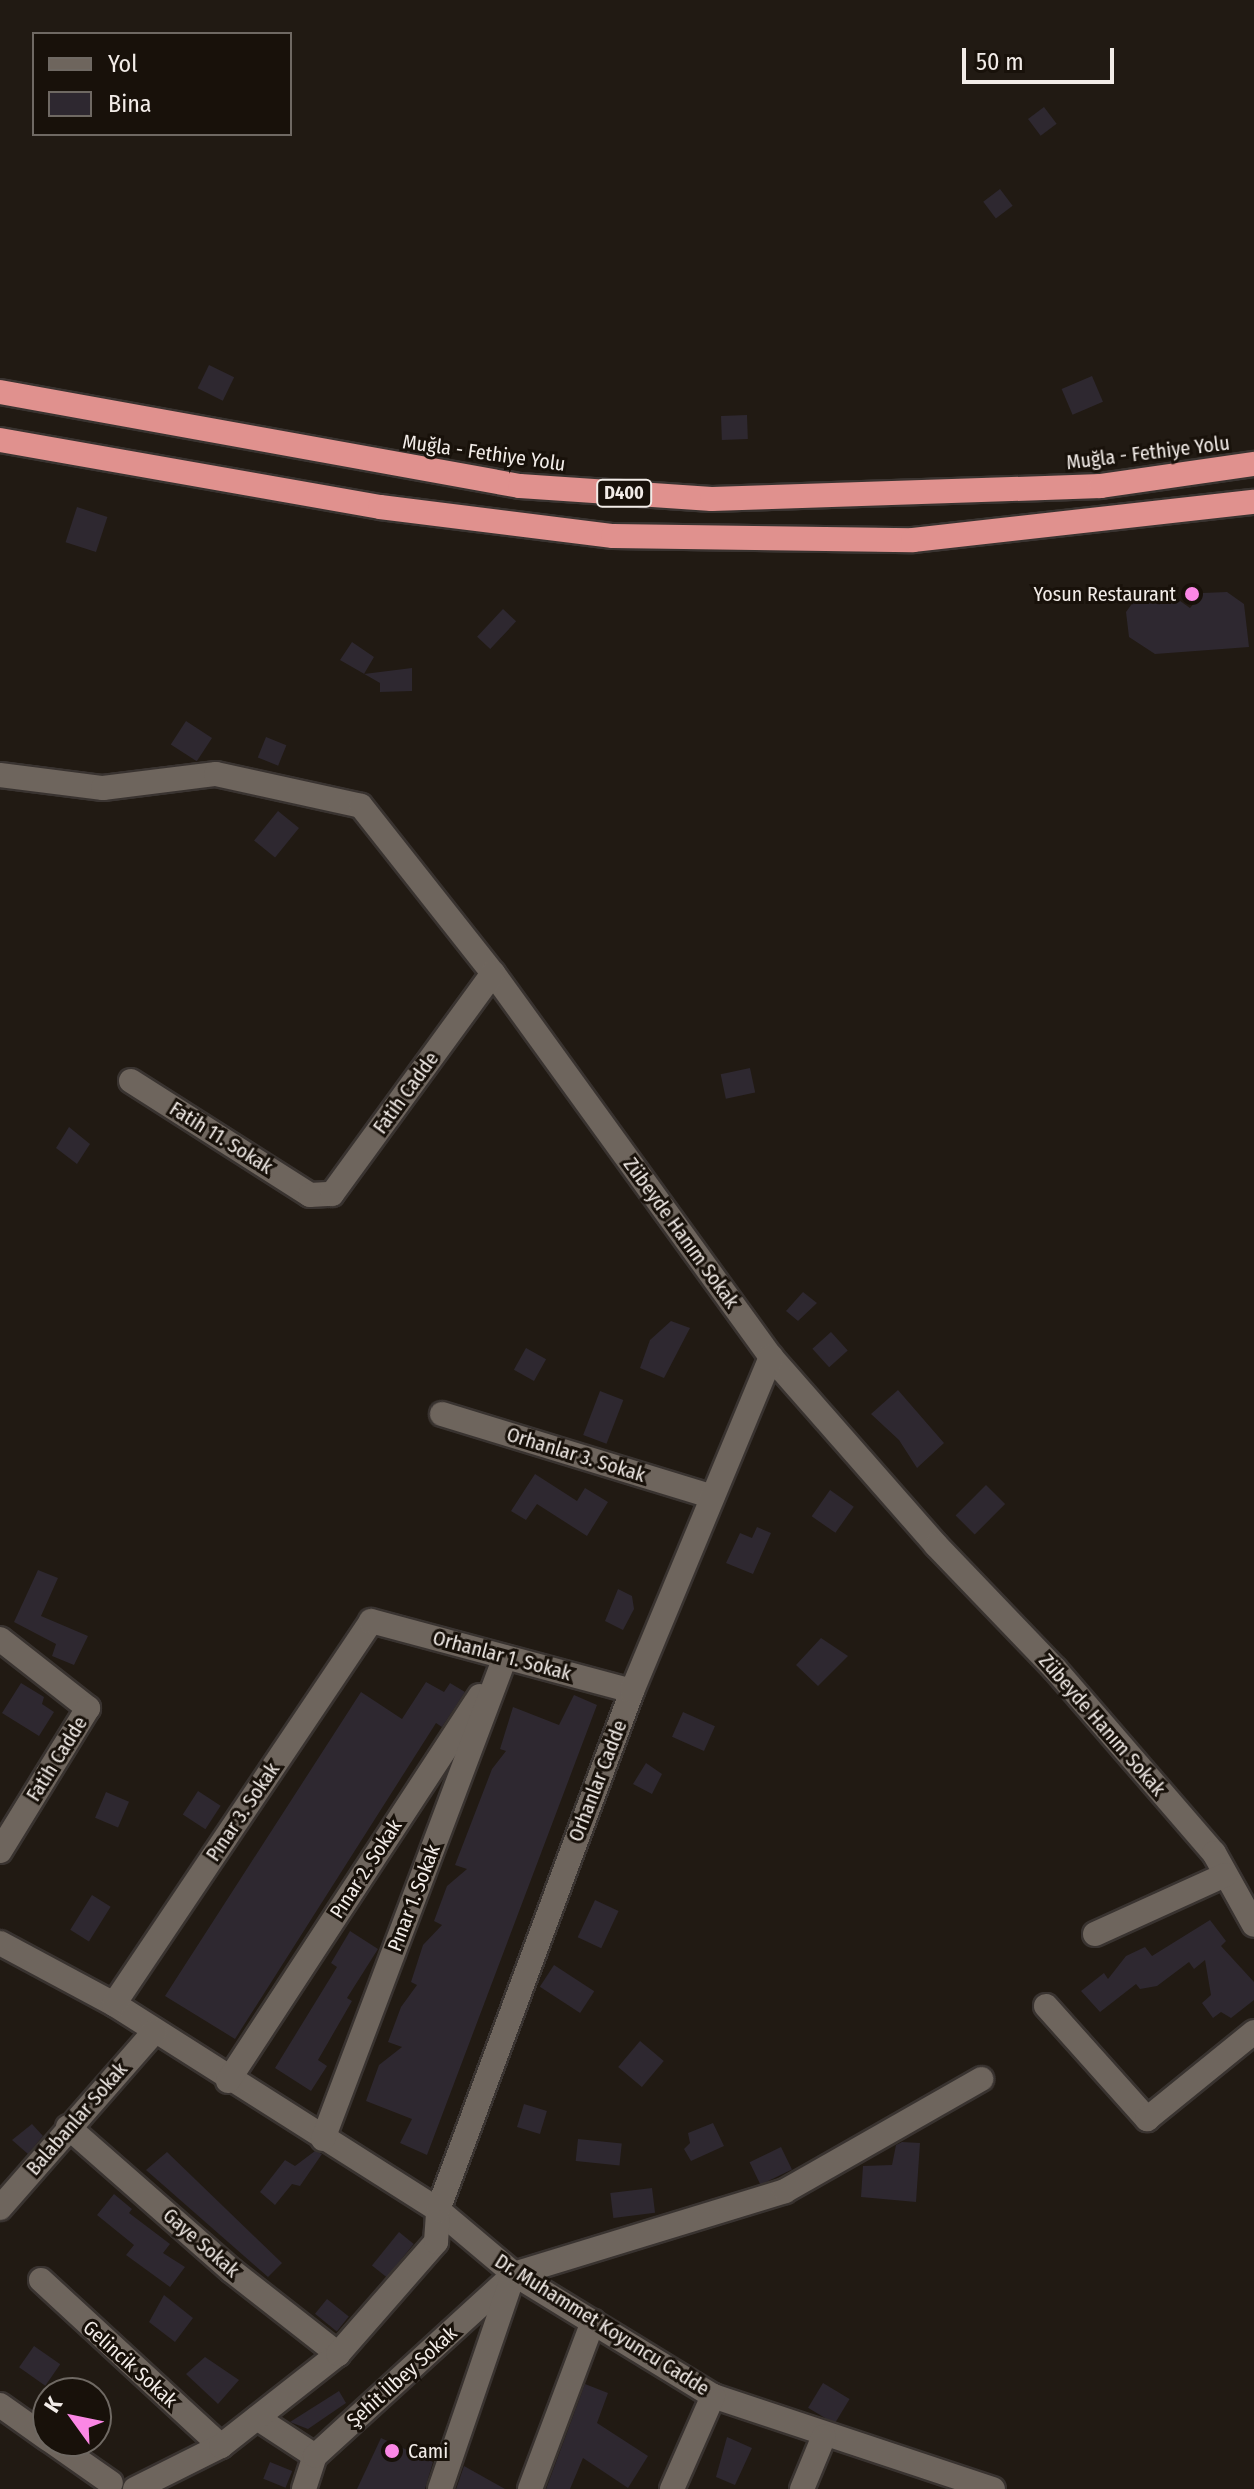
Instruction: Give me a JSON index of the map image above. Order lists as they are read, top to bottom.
{
  "streets": {
    "highway": ["Muğla - Fethiye Yolu", "D400"],
    "street": [
      "Fatih Cadde",
      "Fatih 11. Sokak",
      "Zübeyde Hanım Sokak",
      "Orhanlar 3. Sokak",
      "Orhanlar 1. Sokak",
      "Orhanlar Cadde",
      "Pınar 3. Sokak",
      "Pınar 2. Sokak",
      "Pınar 1. Sokak",
      "Balabanlar Sokak",
      "Gaye Sokak",
      "Dr. Muhammet Koyuncu Cadde",
      "Gelincik Sokak",
      "Şehit İlbey Sokak"
    ]
  },
  "crossings": [
    ["Fatih Cadde", "Fatih 11. Sokak"],
    ["Fatih Cadde", "Zübeyde Hanım Sokak"],
    ["Zübeyde Hanım Sokak", "Orhanlar Cadde"],
    ["Orhanlar 3. Sokak", "Orhanlar Cadde"],
    ["Orhanlar 1. Sokak", "Orhanlar Cadde"],
    ["Orhanlar 1. Sokak", "Pınar 3. Sokak"],
    ["Orhanlar 1. Sokak", "Pınar 2. Sokak"],
    ["Orhanlar 1. Sokak", "Pınar 1. Sokak"],
    ["Orhanlar Cadde", "Gaye Sokak"],
    ["Orhanlar Cadde", "Dr. Muhammet Koyuncu Cadde"],
    ["Orhanlar Cadde", "Gelincik Sokak"],
    ["Pınar 3. Sokak", "Dr. Muhammet Koyuncu Cadde"],
    ["Pınar 2. Sokak", "Pınar 1. Sokak"],
    ["Pınar 2. Sokak", "Dr. Muhammet Koyuncu Cadde"],
    ["Pınar 1. Sokak", "Dr. Muhammet Koyuncu Cadde"],
    ["Balabanlar Sokak", "Gaye Sokak"],
    ["Balabanlar Sokak", "Dr. Muhammet Koyuncu Cadde"],
    ["Dr. Muhammet Koyuncu Cadde", "Şehit İlbey Sokak"]
  ],
  "places": ["Yosun Restaurant", "Cami"],
  "legend": ["Yol", "Bina"],
  "scale_bar": "50 m",
  "north": "top left"
}
